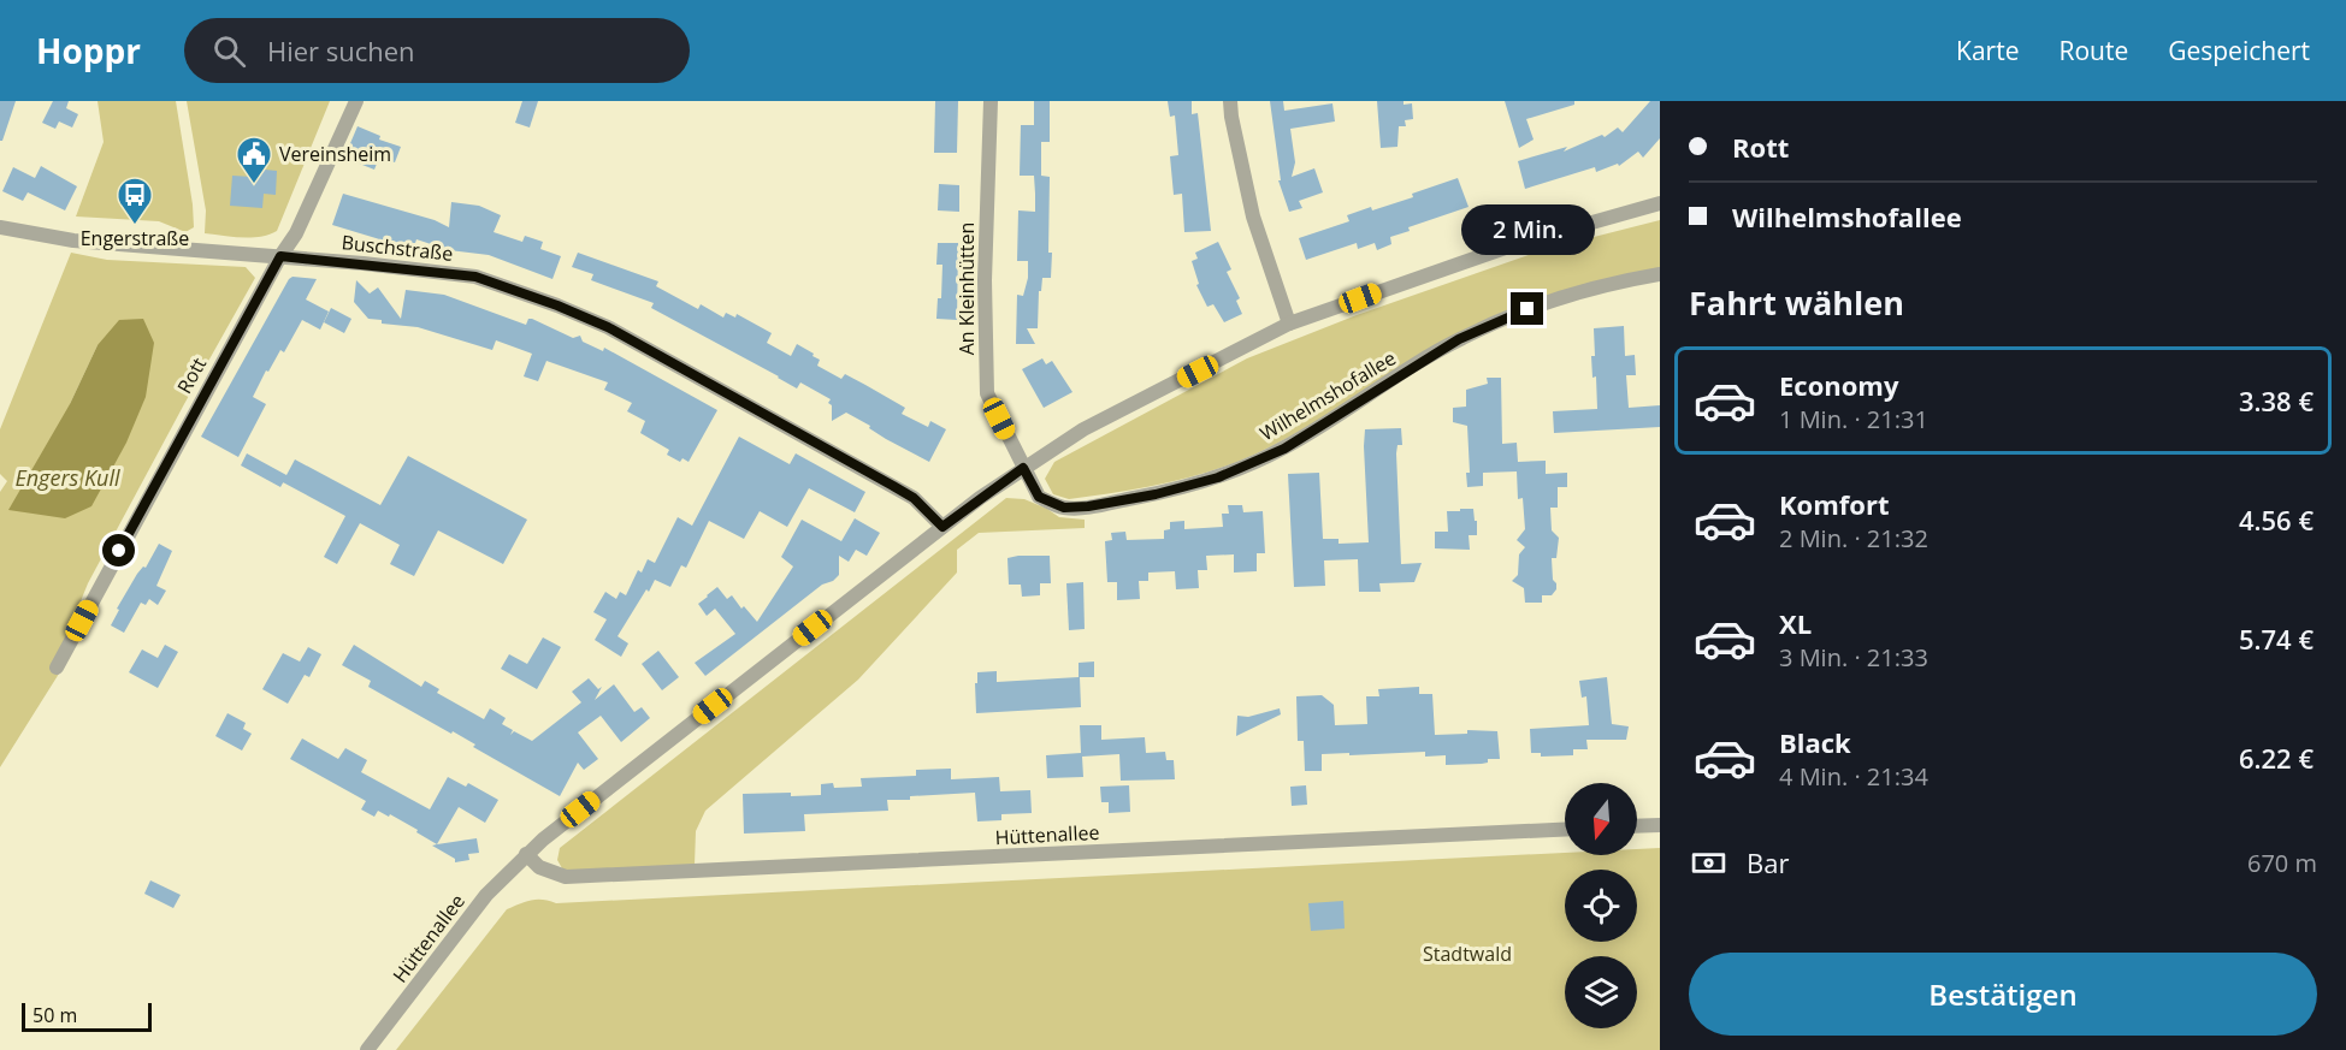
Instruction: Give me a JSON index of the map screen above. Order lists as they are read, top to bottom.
{
  "streets": {
    "street": [
      "Buschstraße",
      "An Kleinhütten",
      "Rott",
      "Wilhelmshofallee",
      "Hüttenallee"
    ]
  },
  "crossings": [
    ["Buschstraße", "Rott"],
    ["Buschstraße", "Hüttenallee"],
    ["An Kleinhütten", "Wilhelmshofallee"]
  ],
  "water": ["Engers Kull"],
  "parks": ["Stadtwald"],
  "places": {
    "public building": ["Vereinsheim"],
    "bus stop": ["Engerstraße"]
  },
  "scale_bar": "50 m",
  "north": "bottom",
  "page": {
    "header": "Hoppr",
    "search": "Hier suchen",
    "nav": ["Karte", "Route", "Gespeichert"],
    "banner": ["Rott", "Wilhelmshofallee"],
    "bubble": "2 Min.",
    "heading": "Fahrt wählen",
    "list": [
      {
        "name": "Economy",
        "note": "1 Min. · 21:31",
        "value": "3.38 €"
      },
      {
        "name": "Komfort",
        "note": "2 Min. · 21:32",
        "value": "4.56 €"
      },
      {
        "name": "XL",
        "note": "3 Min. · 21:33",
        "value": "5.74 €"
      },
      {
        "name": "Black",
        "note": "4 Min. · 21:34",
        "value": "6.22 €"
      }
    ],
    "pay": ["Bar", "670 m"],
    "buttons": "Bestätigen",
    "scale": "50 m"
  }
}
